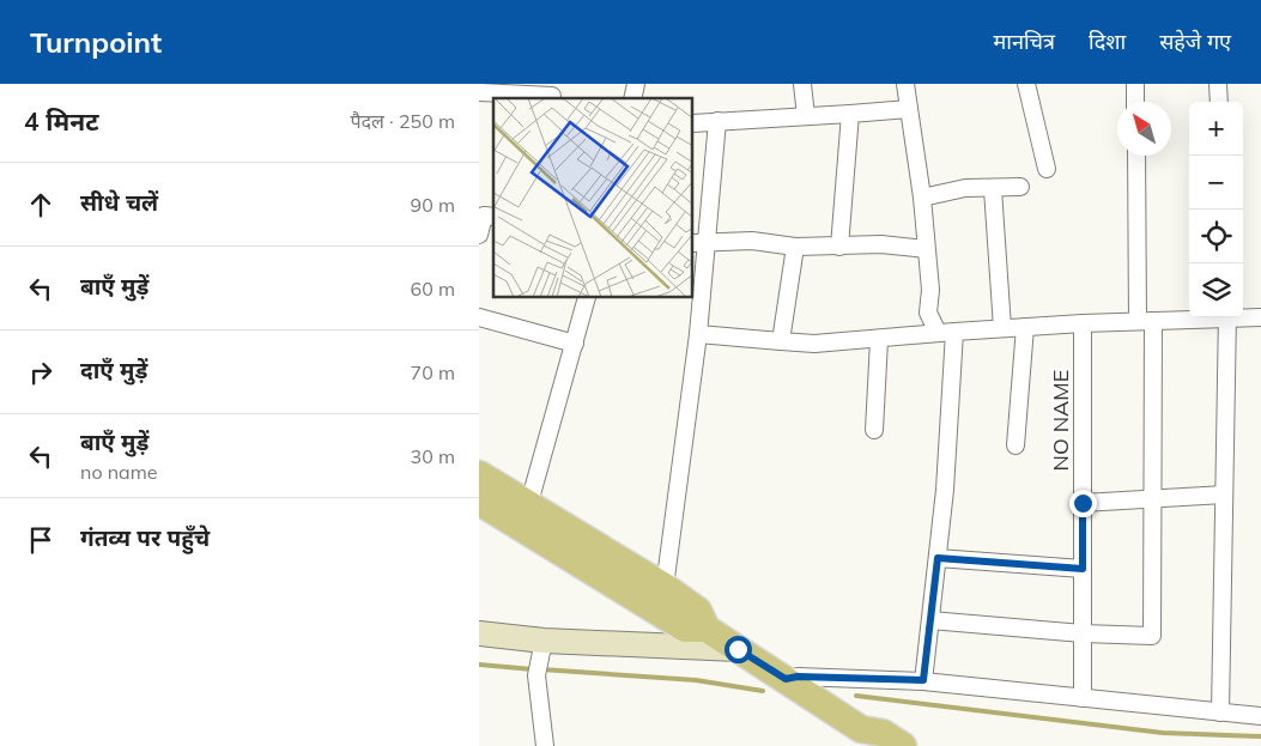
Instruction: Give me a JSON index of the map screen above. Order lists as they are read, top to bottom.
{
  "streets": {
    "street": ["NO NAME"]
  },
  "north": "top left",
  "page": {
    "header": "Turnpoint",
    "nav": ["मानचित्र", "दिशा", "सहेजे गए"],
    "heading": ["4 मिनट", "पैदल · 250 m"],
    "map_buttons": ["+", "−"],
    "list": [
      ["सीधे चलें", "90 m"],
      ["बाएँ मुड़ें", "60 m"],
      ["दाएँ मुड़ें", "70 m"],
      ["बाएँ मुड़ें", "no name", "30 m"],
      "गंतव्य पर पहुँचे"
    ]
  }
}
